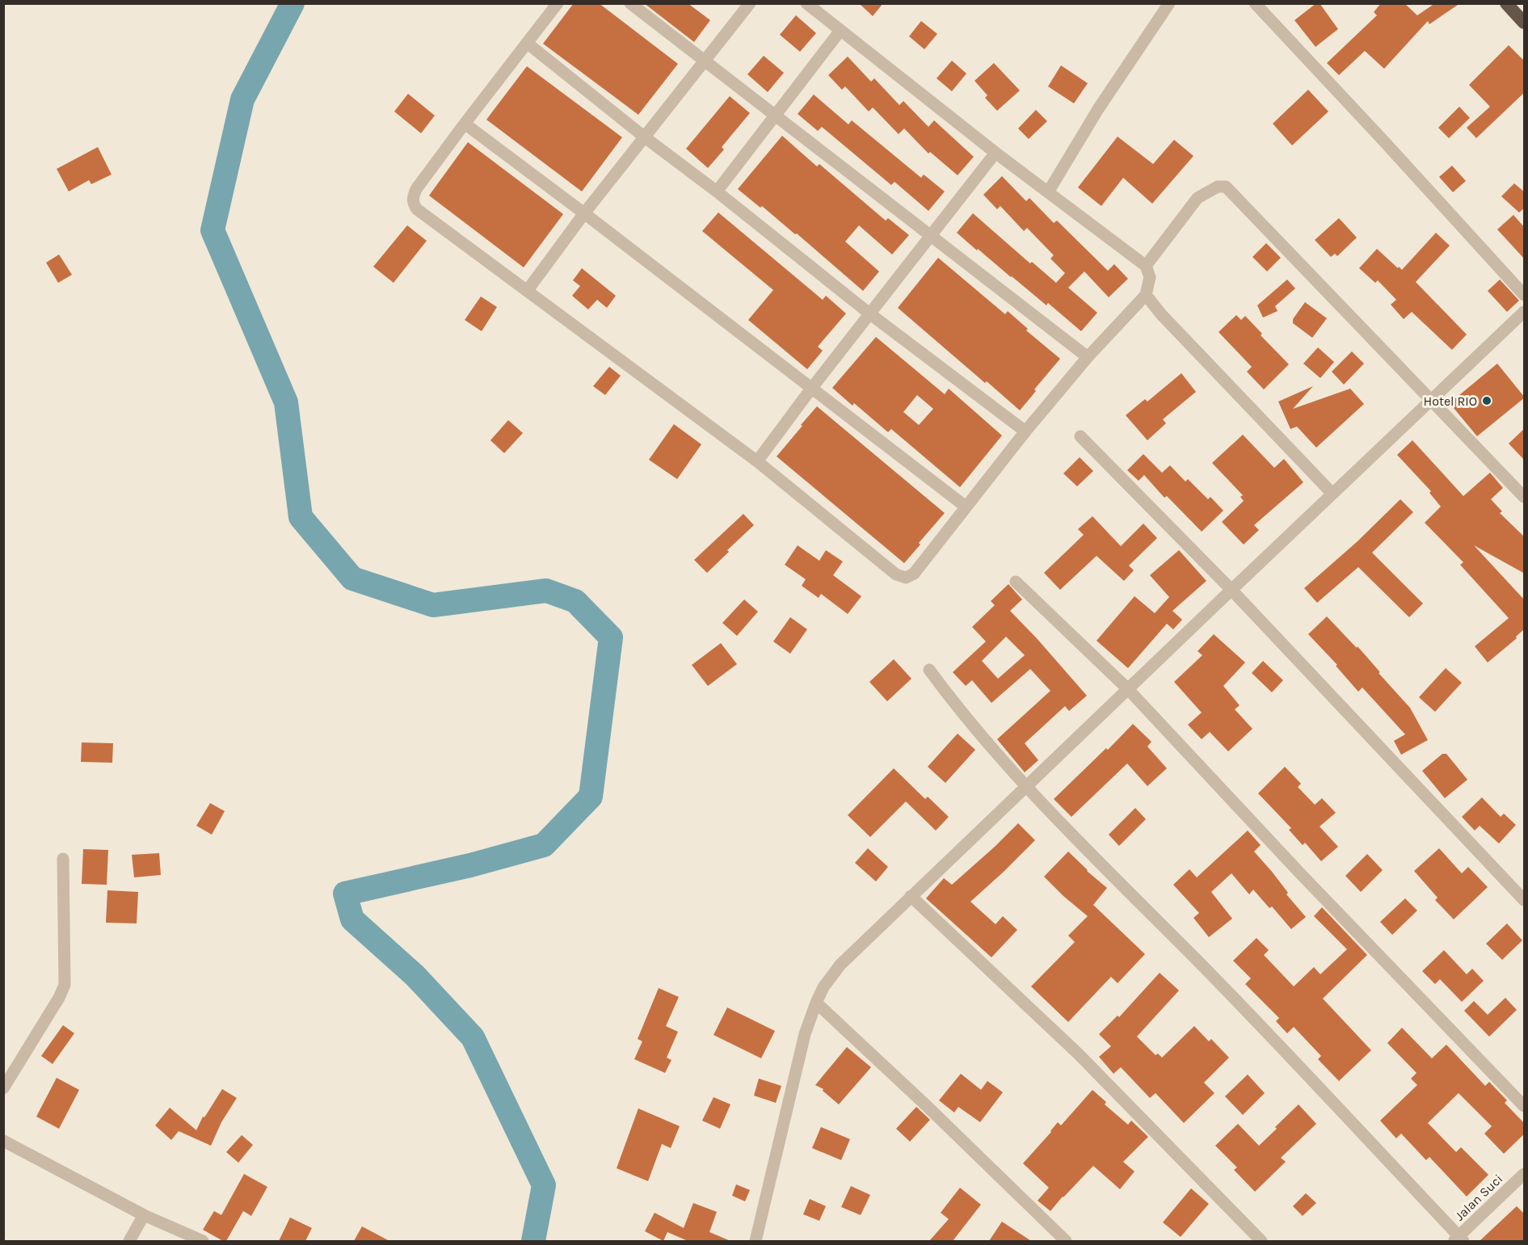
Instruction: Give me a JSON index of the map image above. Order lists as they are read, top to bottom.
{
  "streets": {
    "street": ["Jalan Suci"]
  },
  "places": ["Hotel RIO"]
}
